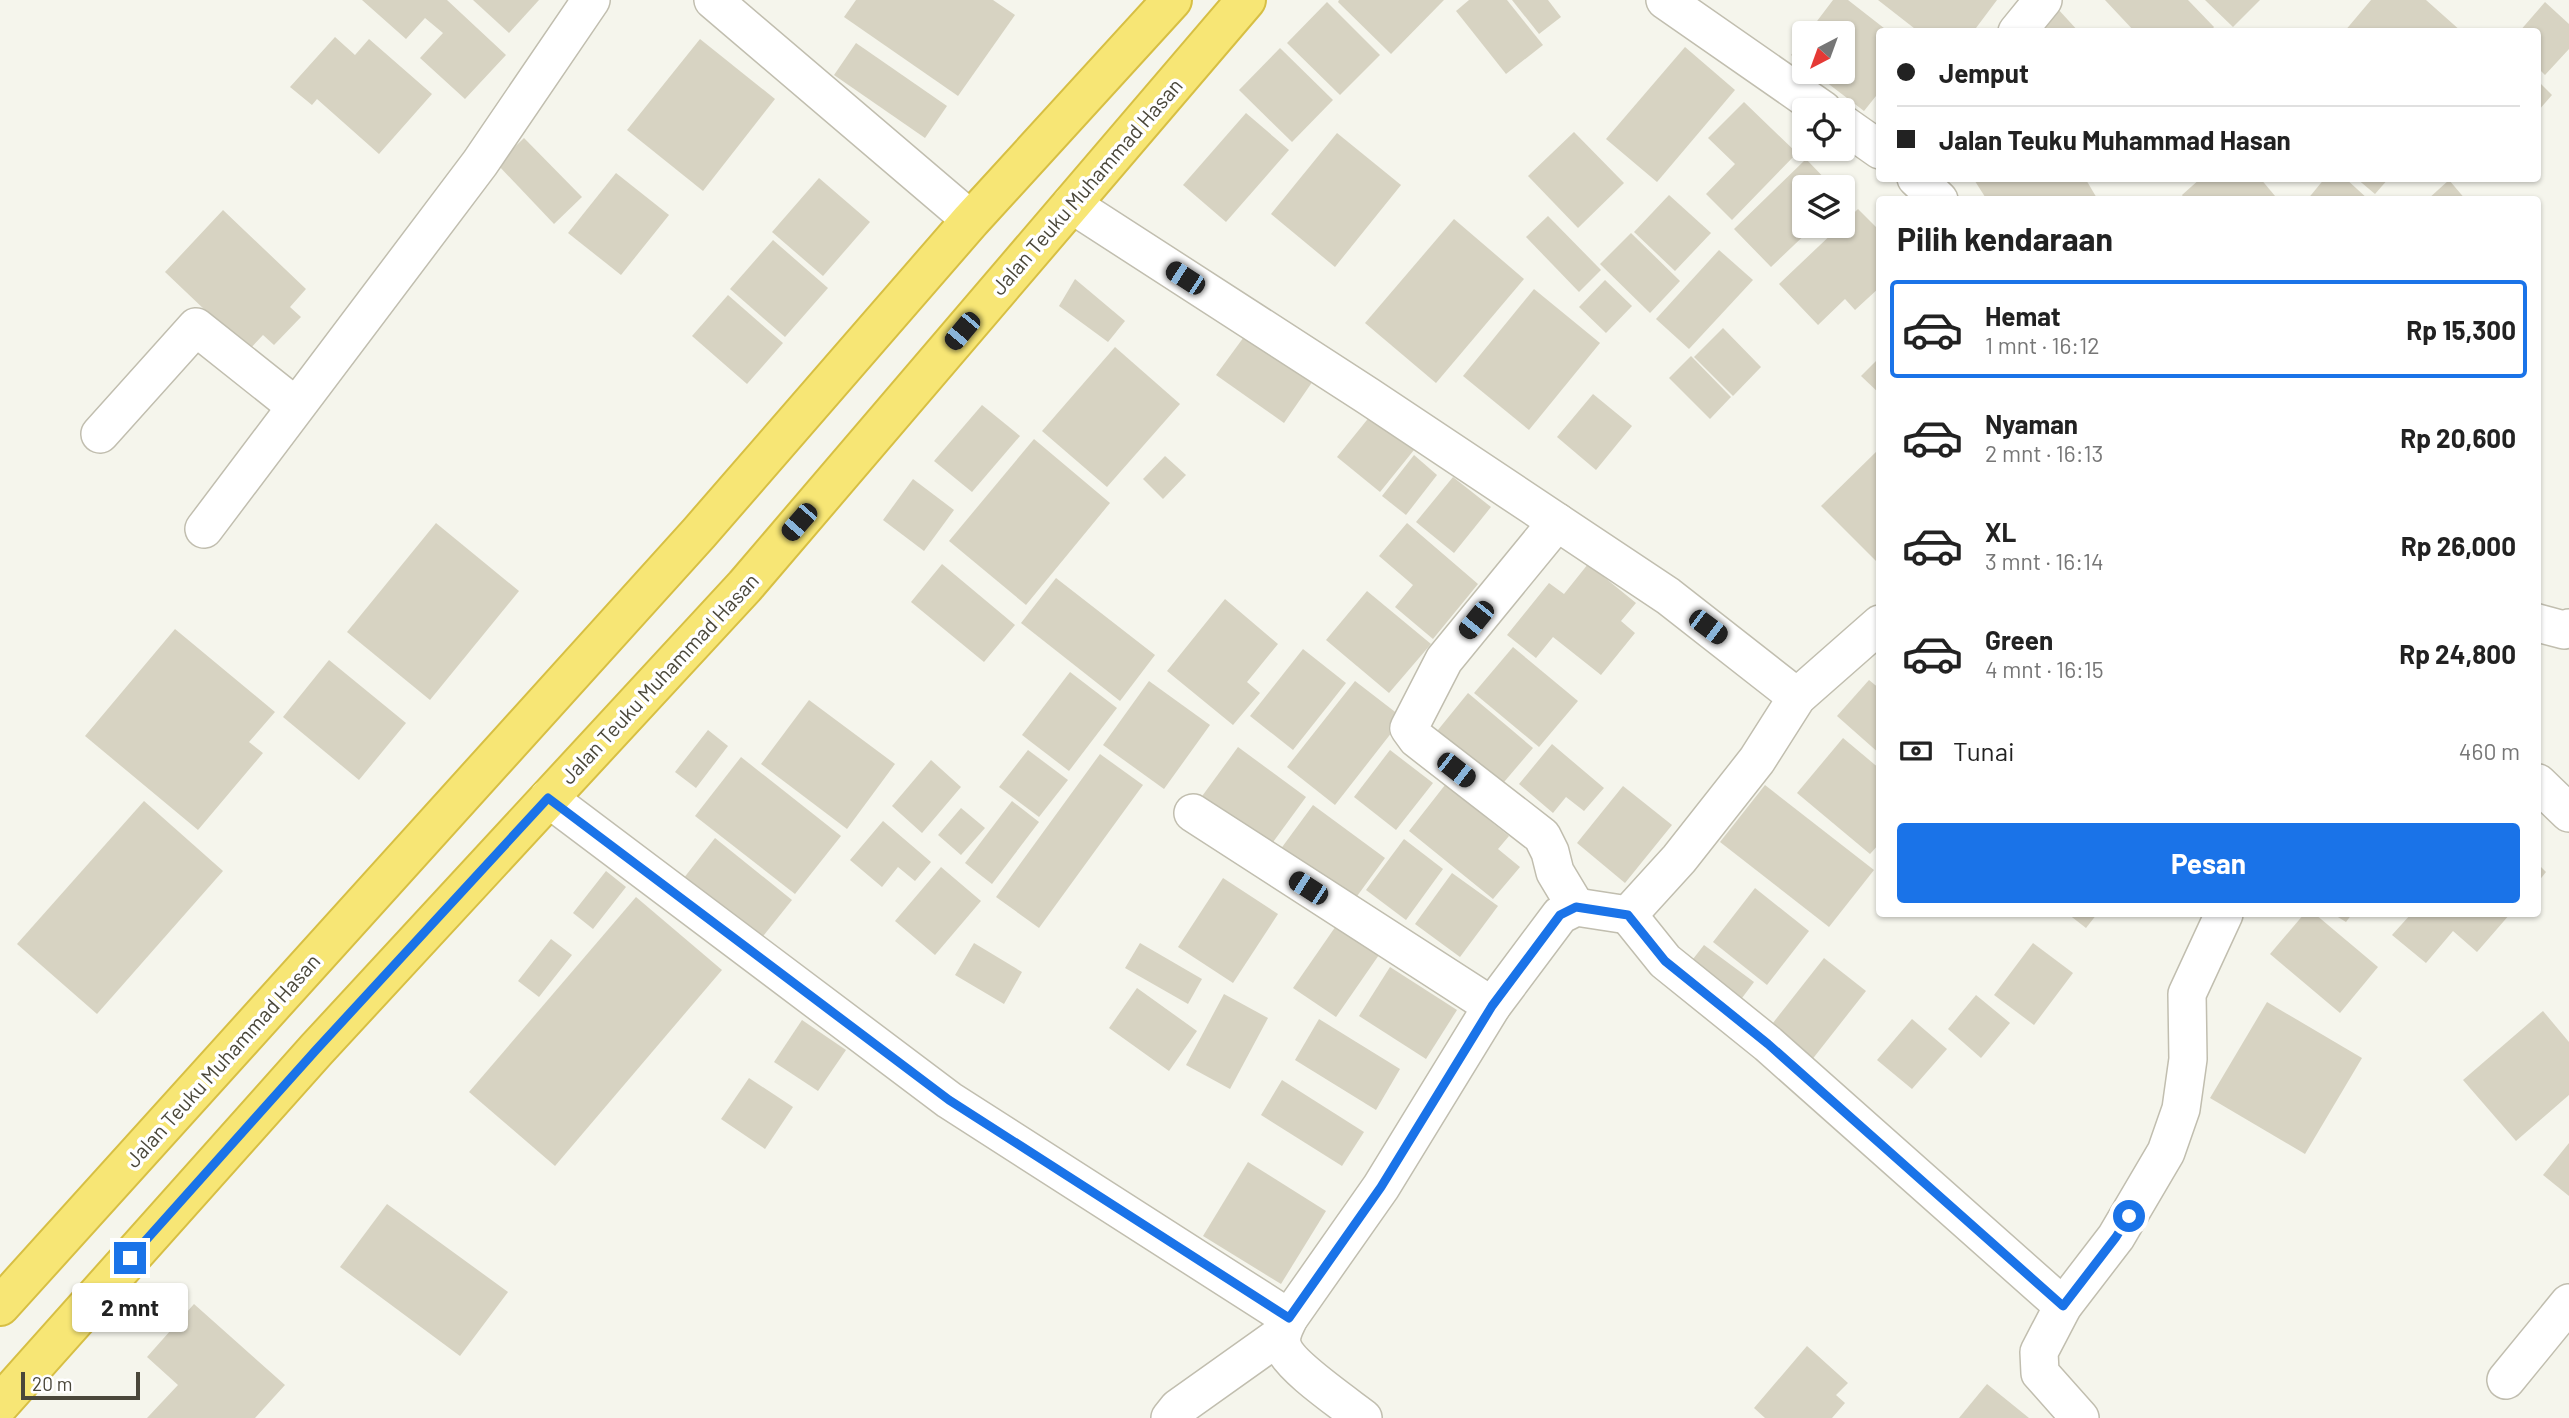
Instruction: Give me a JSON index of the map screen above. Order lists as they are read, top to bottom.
{
  "streets": {
    "highway": ["Jalan Teuku Muhammad Hasan"]
  },
  "scale_bar": "20 m",
  "north": "bottom left",
  "page": {
    "banner": ["Jemput", "Jalan Teuku Muhammad Hasan"],
    "heading": "Pilih kendaraan",
    "list": [
      {
        "name": "Hemat",
        "note": "1 mnt · 16:12",
        "value": "Rp 15,300"
      },
      {
        "name": "Nyaman",
        "note": "2 mnt · 16:13",
        "value": "Rp 20,600"
      },
      {
        "name": "XL",
        "note": "3 mnt · 16:14",
        "value": "Rp 26,000"
      },
      {
        "name": "Green",
        "note": "4 mnt · 16:15",
        "value": "Rp 24,800"
      }
    ],
    "pay": ["Tunai", "460 m"],
    "buttons": "Pesan",
    "bubble": "2 mnt",
    "scale": "20 m"
  }
}
